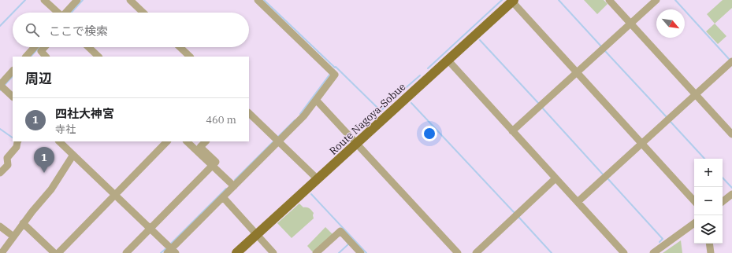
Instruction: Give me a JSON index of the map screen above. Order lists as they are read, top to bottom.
{
  "streets": {
    "main road": ["Route Nagoya-Sobue"]
  },
  "north": "bottom right",
  "page": {
    "search": "ここで検索",
    "heading": "周辺",
    "list": [
      {
        "mark": "1",
        "name": "四社大神宮",
        "note": "寺社",
        "value": "460 m"
      }
    ],
    "pins": "1",
    "map_buttons": ["+", "−"]
  }
}
